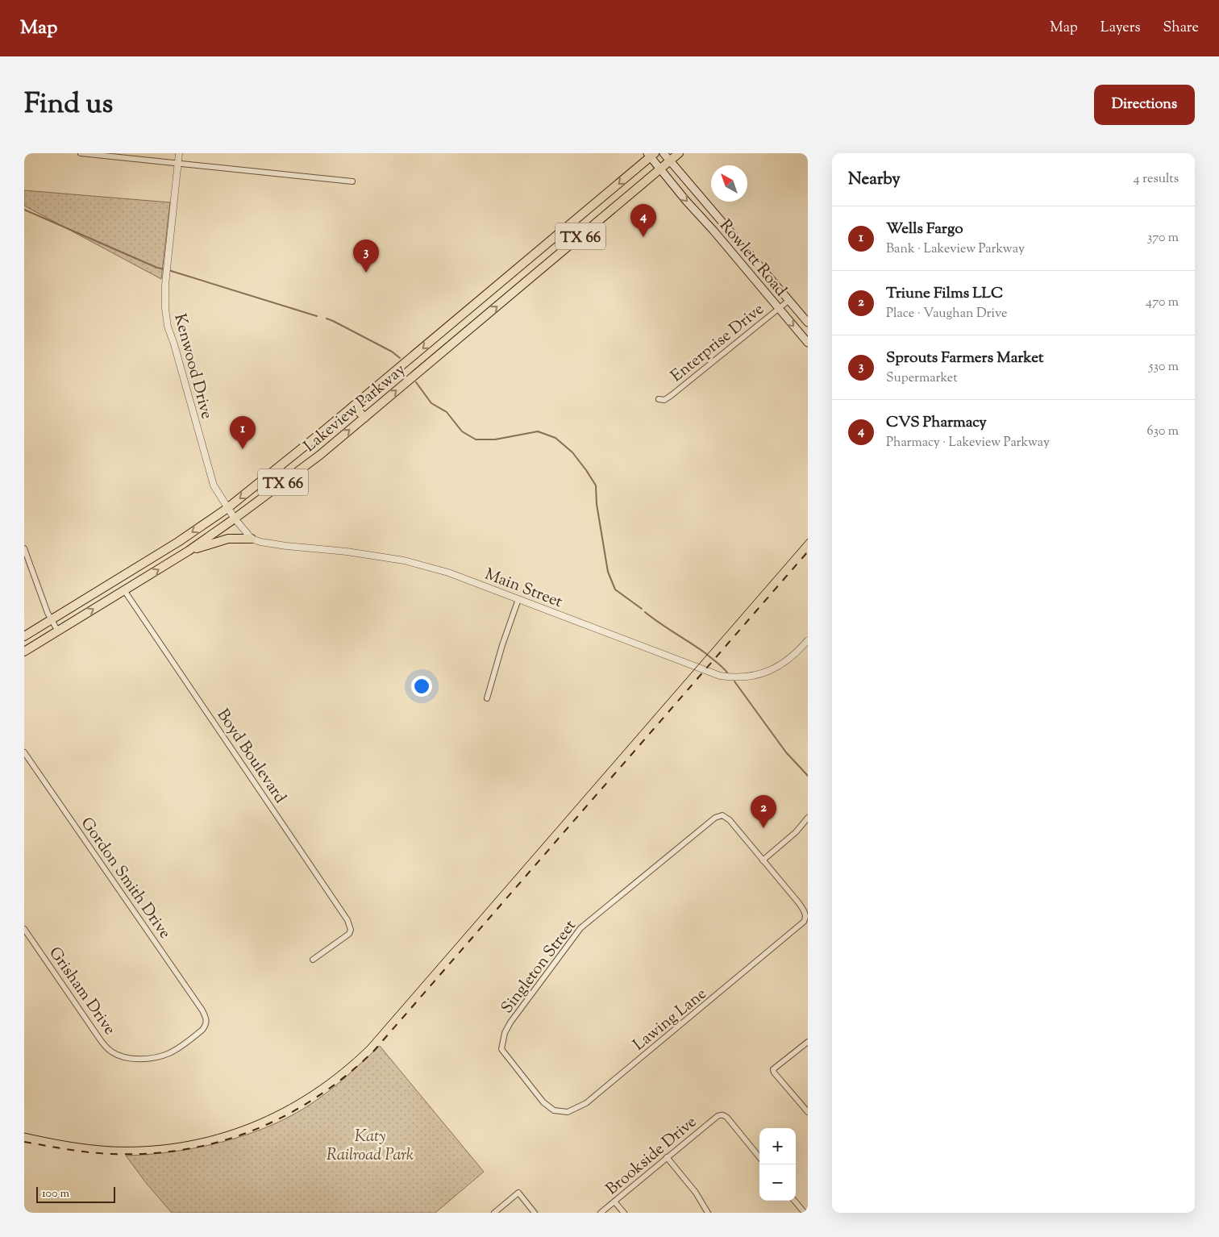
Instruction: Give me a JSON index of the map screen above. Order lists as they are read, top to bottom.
{
  "streets": {
    "main road": ["TX 66", "Rowlett Road", "Lakeview Parkway"],
    "street": [
      "Enterprise Drive",
      "Kenwood Drive",
      "Main Street",
      "Boyd Boulevard",
      "Gordon Smith Drive",
      "Singleton Street",
      "Grisham Drive",
      "Lawing Lane",
      "Brookside Drive"
    ]
  },
  "crossings": [
    ["Rowlett Road", "Enterprise Drive"],
    ["Rowlett Road", "Lakeview Parkway"],
    ["Kenwood Drive", "Lakeview Parkway"],
    ["Lakeview Parkway", "Boyd Boulevard"],
    ["Gordon Smith Drive", "Grisham Drive"],
    ["Singleton Street", "Lawing Lane"]
  ],
  "parks": ["Katy Railroad Park"],
  "scale_bar": "100 m",
  "north": "top left",
  "page": {
    "header": "Map",
    "nav": ["Map", "Layers", "Share"],
    "title": "Find us",
    "buttons": "Directions",
    "heading": ["Nearby", "4 results"],
    "pins": [
      "4",
      "3",
      "1",
      "2"
    ],
    "list": [
      {
        "mark": "1",
        "name": "Wells Fargo",
        "note": "Bank · Lakeview Parkway",
        "value": "370 m"
      },
      {
        "mark": "2",
        "name": "Triune Films LLC",
        "note": "Place · Vaughan Drive",
        "value": "470 m"
      },
      {
        "mark": "3",
        "name": "Sprouts Farmers Market",
        "note": "Supermarket",
        "value": "530 m"
      },
      {
        "mark": "4",
        "name": "CVS Pharmacy",
        "note": "Pharmacy · Lakeview Parkway",
        "value": "630 m"
      }
    ],
    "map_buttons": ["+", "−"],
    "scale": "100 m"
  }
}
